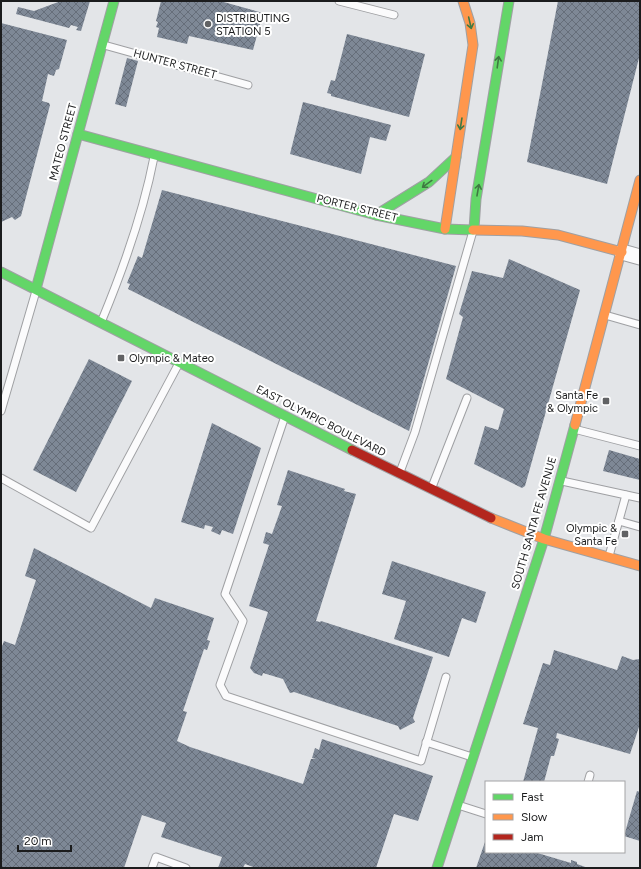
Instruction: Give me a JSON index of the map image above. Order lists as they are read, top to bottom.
{
  "streets": {
    "main road": [
      "MATEO STREET",
      "PORTER STREET",
      "EAST OLYMPIC BOULEVARD",
      "SOUTH SANTA FE AVENUE"
    ],
    "lane": ["HUNTER STREET"]
  },
  "crossings": [
    ["HUNTER STREET", "MATEO STREET"],
    ["MATEO STREET", "PORTER STREET"],
    ["MATEO STREET", "EAST OLYMPIC BOULEVARD"],
    ["PORTER STREET", "SOUTH SANTA FE AVENUE"],
    ["EAST OLYMPIC BOULEVARD", "SOUTH SANTA FE AVENUE"]
  ],
  "places": {
    "other": ["DISTRIBUTING STATION 5"],
    "transit": ["Olympic & Mateo", "Santa Fe & Olympic", "Olympic & Santa Fe"]
  },
  "legend": ["Fast", "Slow", "Jam"],
  "scale_bar": "20 m"
}
